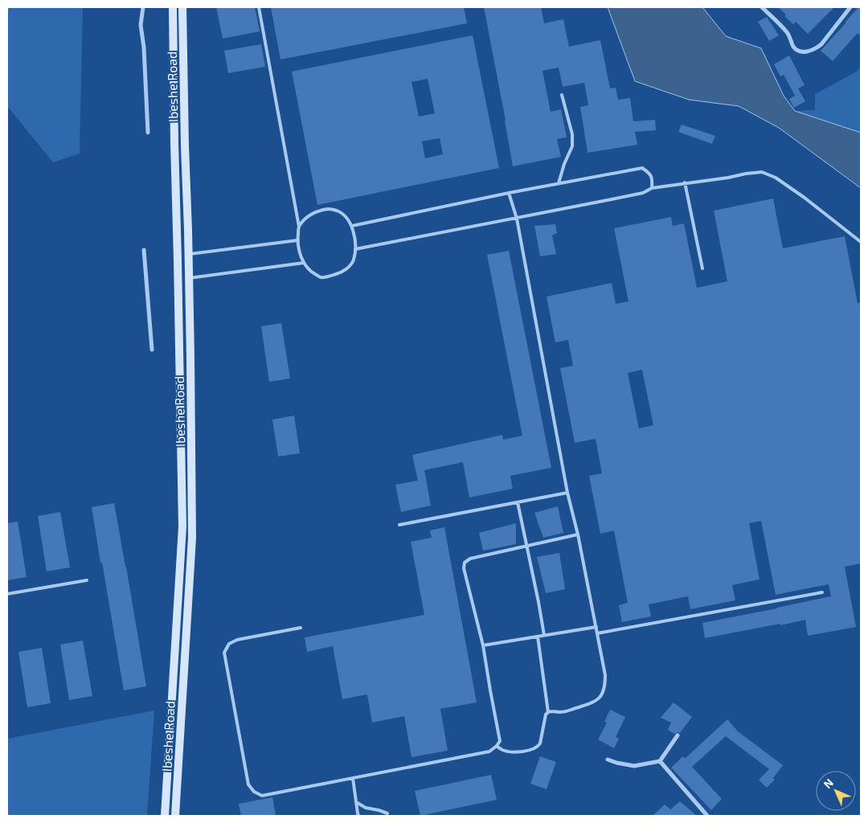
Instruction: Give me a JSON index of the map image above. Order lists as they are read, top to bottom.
{
  "streets": {
    "main road": ["Ibeshe Road"]
  },
  "north": "top left"
}
